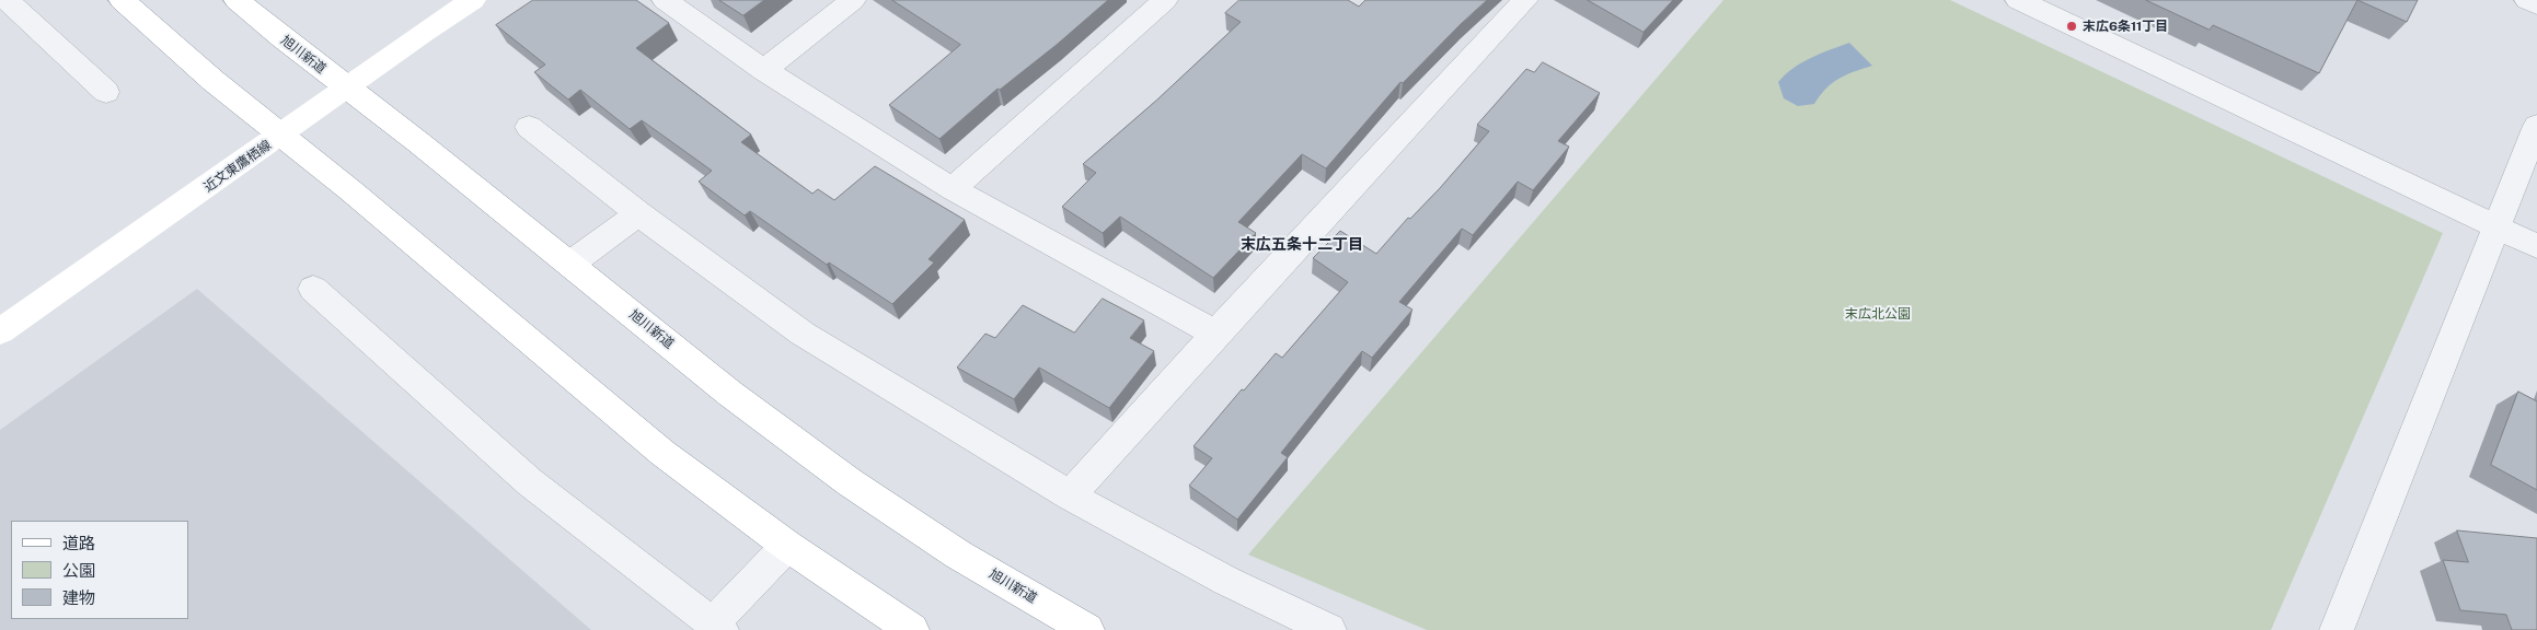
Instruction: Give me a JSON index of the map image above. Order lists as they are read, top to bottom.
{
  "streets": {
    "main road": ["旭川新道", "近文東鷹栖線"]
  },
  "crossings": [
    ["旭川新道", "近文東鷹栖線"]
  ],
  "districts": ["末広五条十二丁目"],
  "parks": ["末広北公園"],
  "places": ["末広6条11丁目"],
  "legend": ["道路", "公園", "建物"]
}
